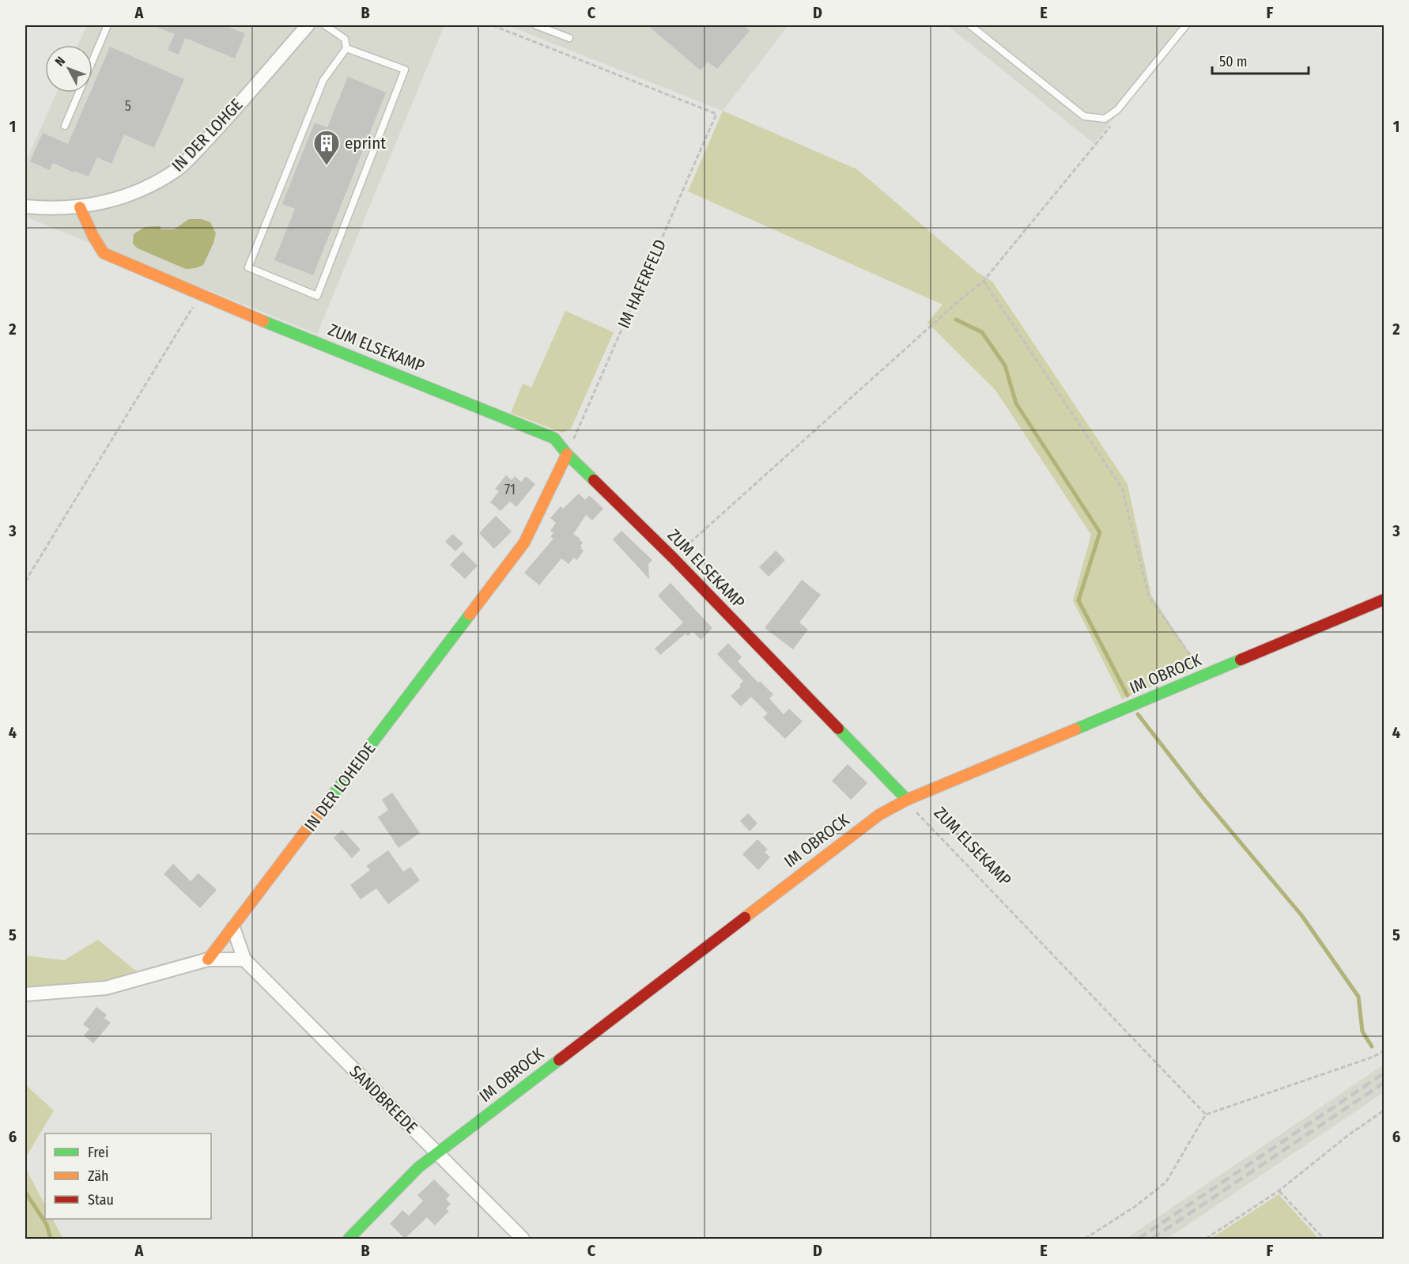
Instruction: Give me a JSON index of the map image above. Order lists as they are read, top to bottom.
{
  "streets": {
    "street": [
      "IN DER LOHGE",
      "ZUM ELSEKAMP",
      "IM OBROCK",
      "IN DER LOHEIDE",
      "SANDBREEDE"
    ],
    "path": ["IM HAFERFELD"]
  },
  "crossings": [
    ["IN DER LOHGE", "ZUM ELSEKAMP"],
    ["IM HAFERFELD", "ZUM ELSEKAMP"],
    ["IM HAFERFELD", "IN DER LOHEIDE"],
    ["ZUM ELSEKAMP", "IM OBROCK"],
    ["ZUM ELSEKAMP", "IN DER LOHEIDE"],
    ["IM OBROCK", "SANDBREEDE"],
    ["IN DER LOHEIDE", "SANDBREEDE"]
  ],
  "places": {
    "building": ["eprint"]
  },
  "house_numbers": ["5", "71"],
  "legend": ["Frei", "Zäh", "Stau"],
  "scale_bar": "50 m",
  "north": "top left",
  "grid": {
    "columns": [
      "A",
      "B",
      "C",
      "D",
      "E",
      "F"
    ],
    "rows": [
      "1",
      "2",
      "3",
      "4",
      "5",
      "6"
    ]
  }
}
